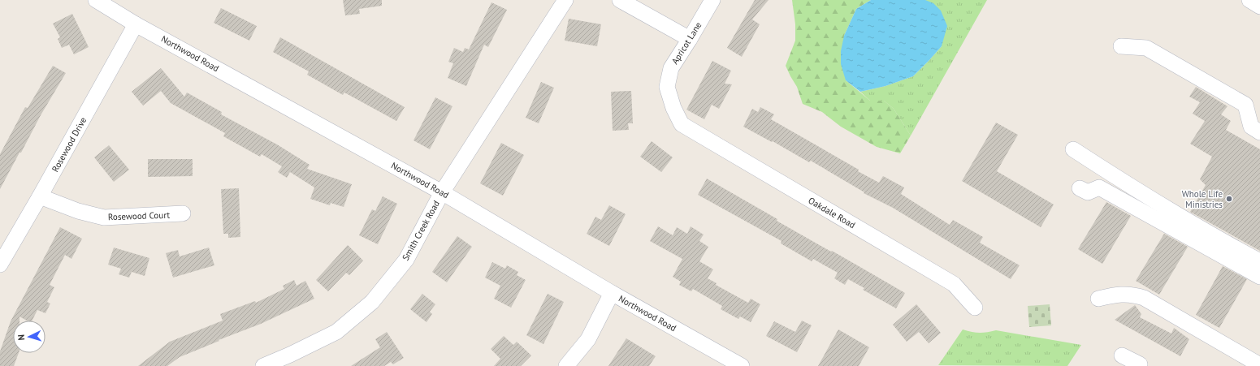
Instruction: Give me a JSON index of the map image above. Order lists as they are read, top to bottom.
{
  "streets": {
    "street": [
      "Apricot Lane",
      "Northwood Road",
      "Rosewood Drive",
      "Oakdale Road",
      "Rosewood Court",
      "Smith Creek Road"
    ]
  },
  "crossings": [
    ["Apricot Lane", "Oakdale Road"],
    ["Northwood Road", "Rosewood Drive"],
    ["Northwood Road", "Smith Creek Road"],
    ["Rosewood Drive", "Rosewood Court"]
  ],
  "places": ["Whole Life Ministries"],
  "north": "left"
}
